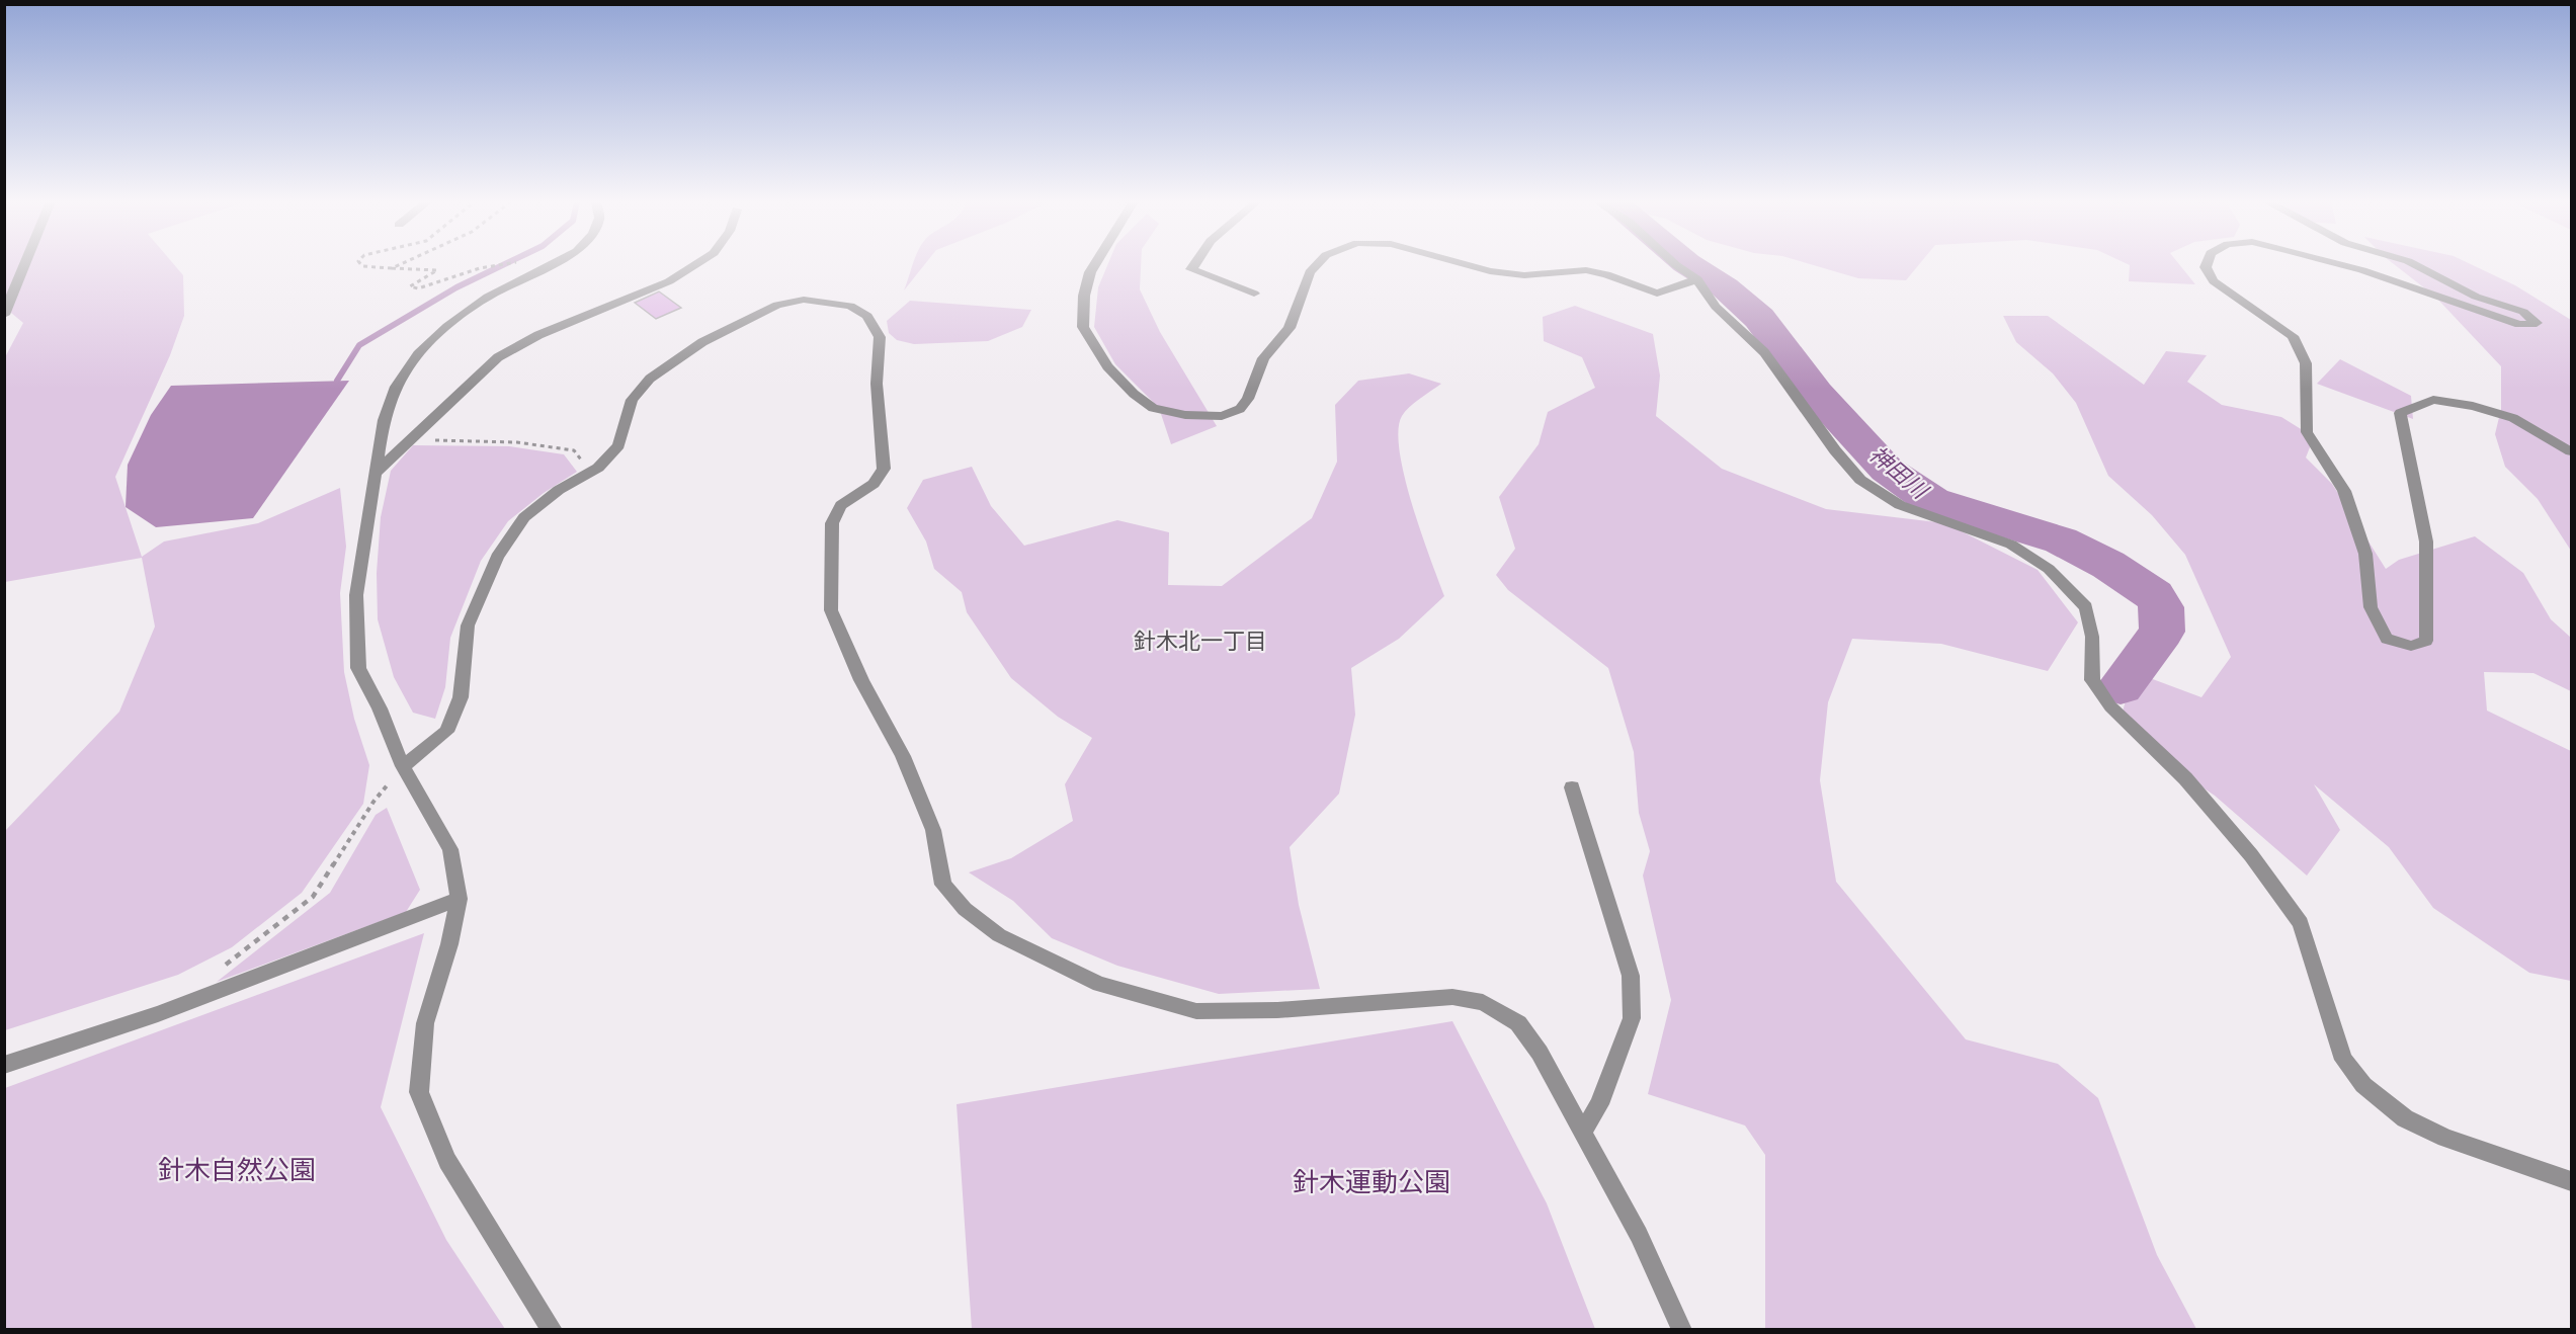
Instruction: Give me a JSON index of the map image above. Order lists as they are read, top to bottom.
{
  "districts": ["針木北一丁目"],
  "water": ["神田川"],
  "parks": ["針木自然公園", "針木運動公園"]
}
